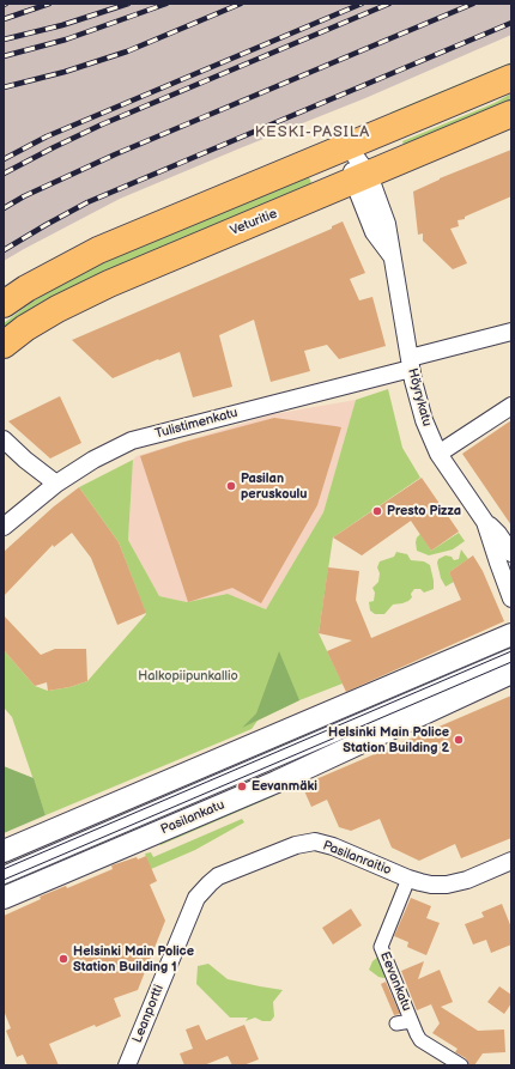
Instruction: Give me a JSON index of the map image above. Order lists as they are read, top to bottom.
{
  "streets": {
    "main road": ["Veturitie"],
    "street": [
      "Höyrykatu",
      "Tulistimenkatu",
      "Pasilankatu",
      "Pasilanraitio",
      "Eevankatu",
      "Leanportti"
    ]
  },
  "crossings": [
    ["Veturitie", "Höyrykatu"],
    ["Höyrykatu", "Tulistimenkatu"],
    ["Pasilanraitio", "Eevankatu"],
    ["Pasilanraitio", "Leanportti"]
  ],
  "districts": ["KESKI-PASILA"],
  "parks": ["Halkopiipunkallio"],
  "places": [
    "Pasilan peruskoulu",
    "Presto Pizza",
    "Helsinki Main Police Station Building 2",
    "Eevanmäki",
    "Helsinki Main Police Station Building 1"
  ]
}
